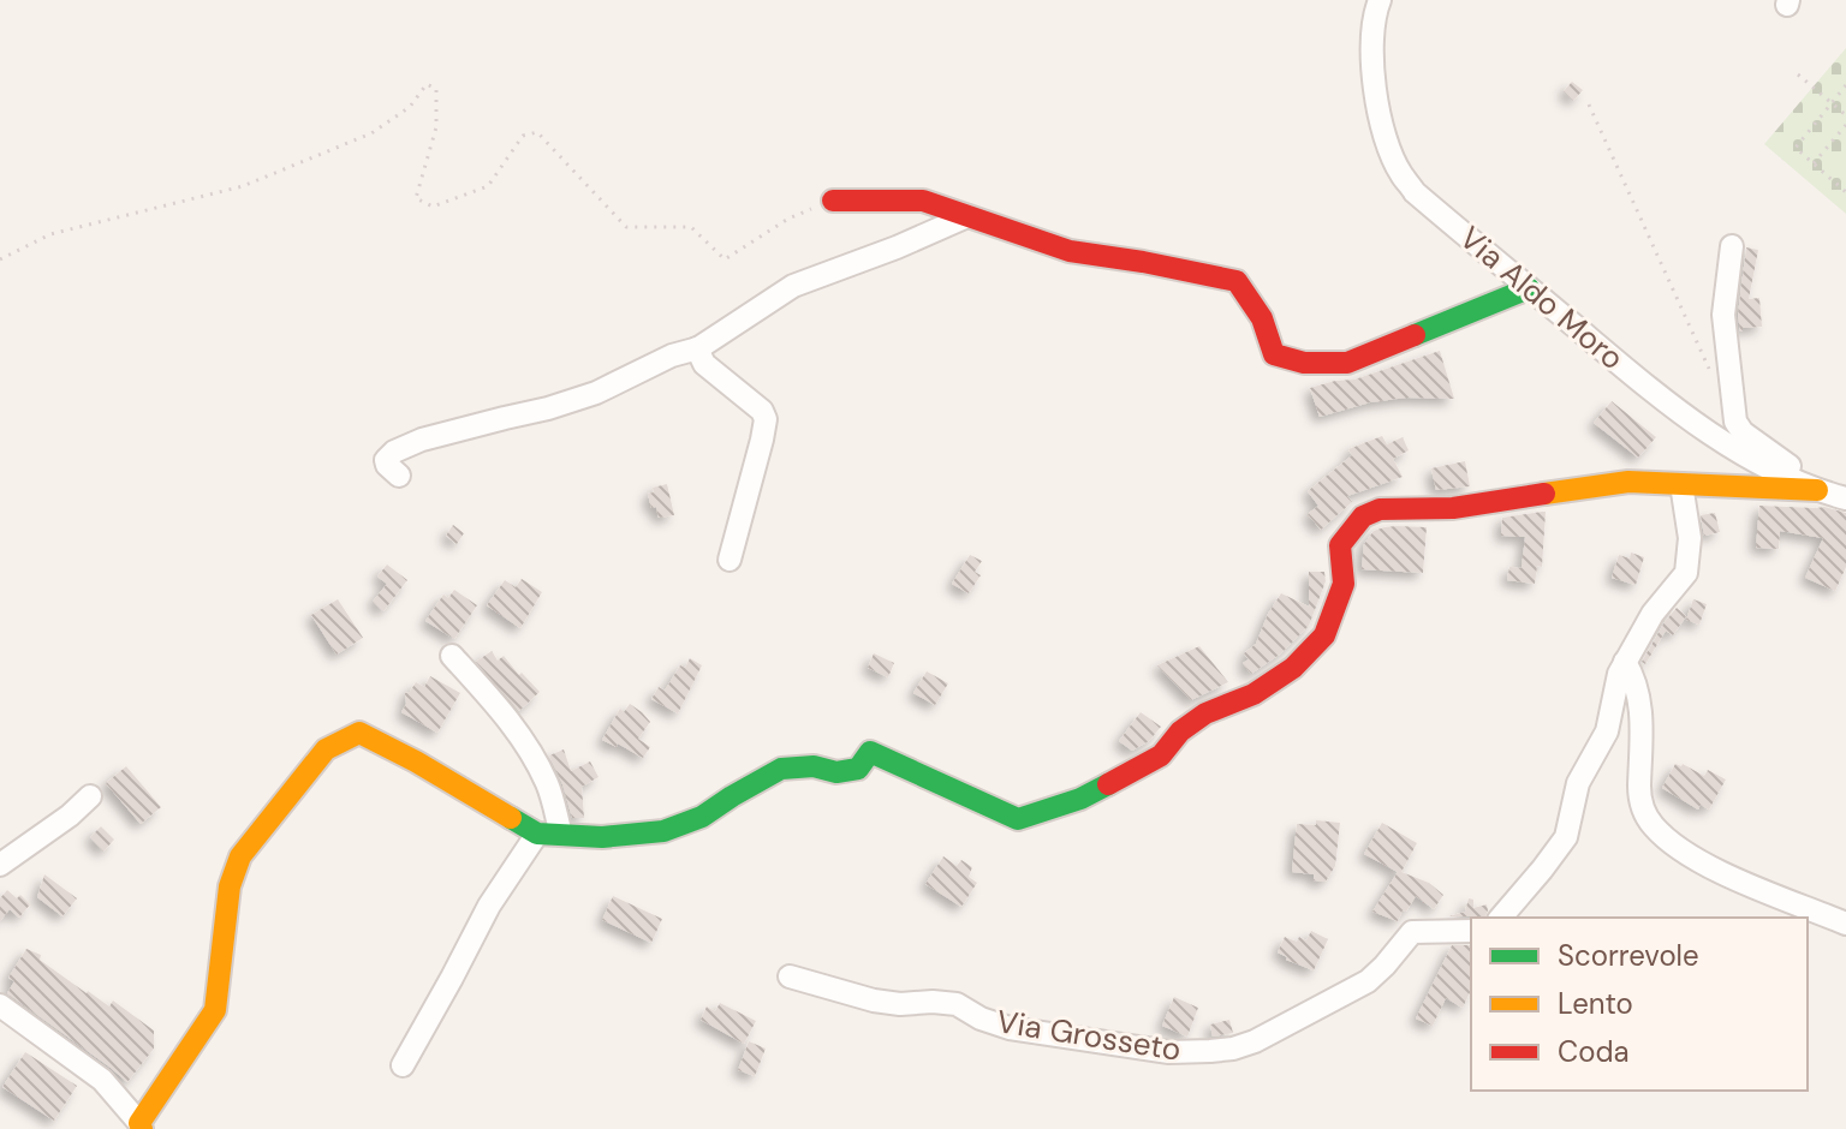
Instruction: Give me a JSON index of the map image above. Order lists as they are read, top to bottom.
{
  "streets": {
    "street": ["Via Aldo Moro", "Via Grosseto"]
  },
  "legend": ["Scorrevole", "Lento", "Coda"]
}
